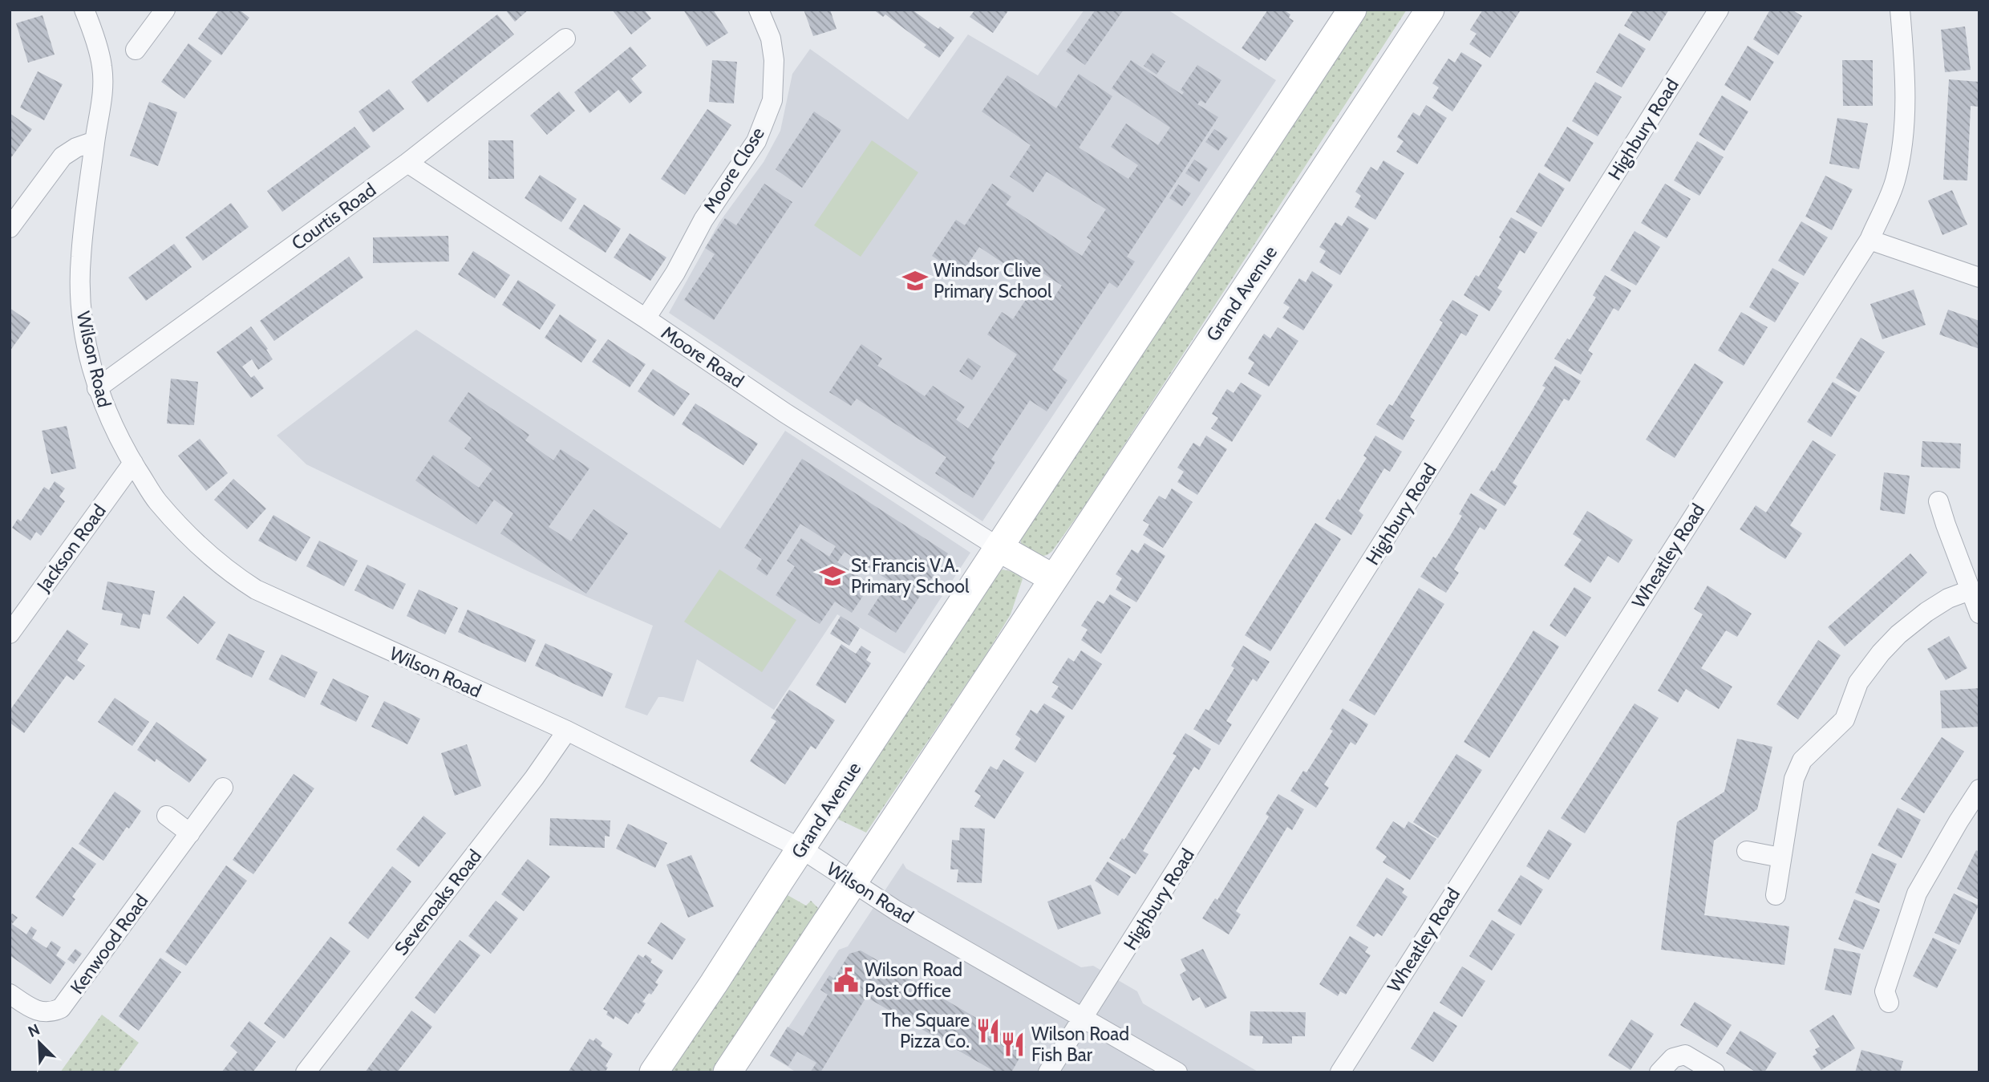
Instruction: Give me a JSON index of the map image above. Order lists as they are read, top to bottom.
{
  "streets": {
    "street": [
      "Highbury Road",
      "Moore Close",
      "Courtis Road",
      "Grand Avenue",
      "Moore Road",
      "Wilson Road",
      "Jackson Road",
      "Wheatley Road",
      "Sevenoaks Road",
      "Kenwood Road"
    ]
  },
  "crossings": [
    ["Highbury Road", "Wilson Road"],
    ["Moore Close", "Moore Road"],
    ["Courtis Road", "Moore Road"],
    ["Courtis Road", "Wilson Road"],
    ["Grand Avenue", "Moore Road"],
    ["Grand Avenue", "Wilson Road"],
    ["Wilson Road", "Jackson Road"],
    ["Wilson Road", "Sevenoaks Road"]
  ],
  "places": {
    "school or university": ["Windsor Clive Primary School", "St Francis V.A. Primary School"],
    "public building": ["Wilson Road Post Office"],
    "restaurant": ["The Square Pizza Co.", "Wilson Road Fish Bar"]
  },
  "north": "top left"
}
